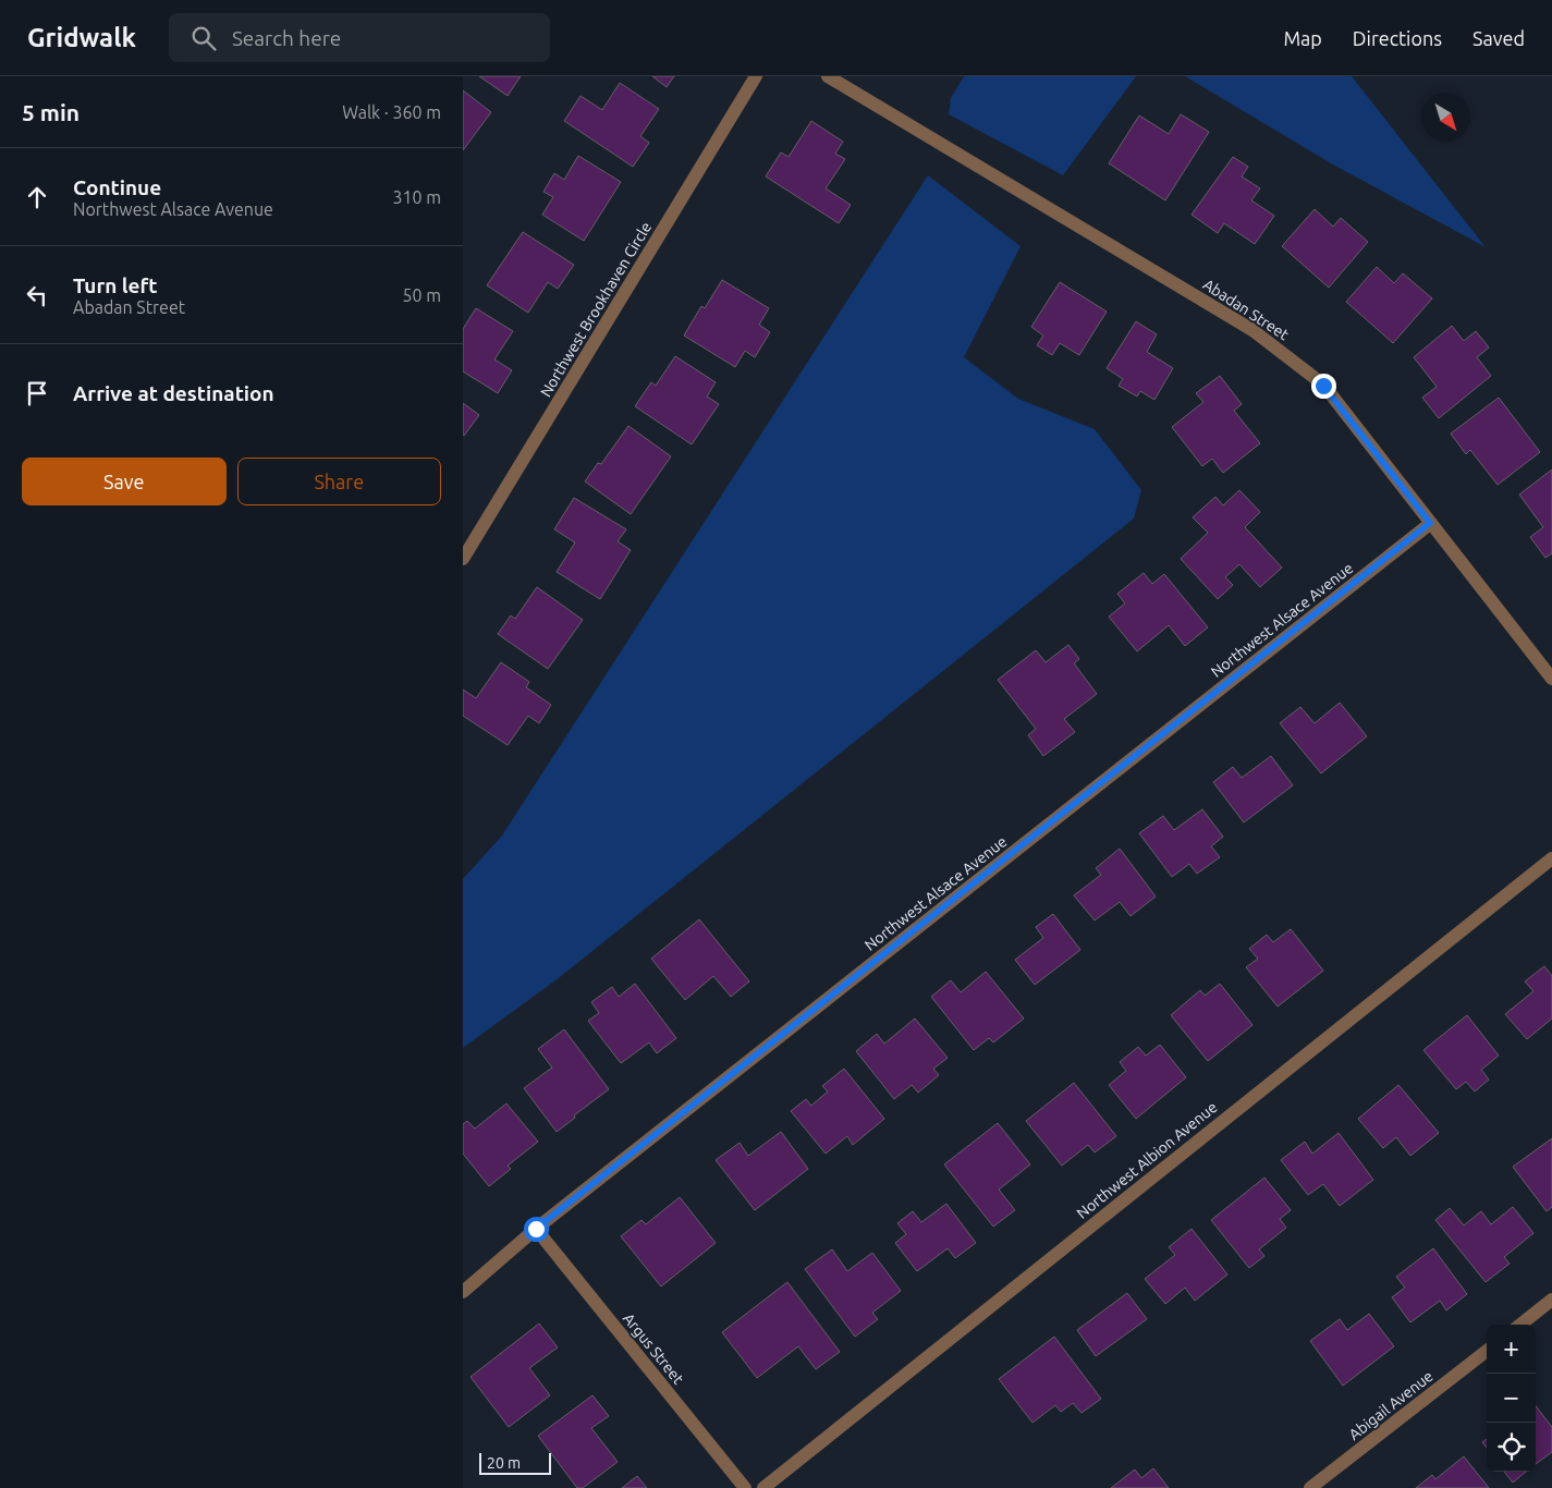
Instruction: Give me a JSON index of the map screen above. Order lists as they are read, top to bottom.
{
  "streets": {
    "street": [
      "Northwest Brookhaven Circle",
      "Abadan Street",
      "Northwest Alsace Avenue",
      "Northwest Albion Avenue",
      "Argus Street",
      "Abigail Avenue"
    ]
  },
  "crossings": [
    ["Abadan Street", "Northwest Alsace Avenue"],
    ["Northwest Alsace Avenue", "Argus Street"]
  ],
  "scale_bar": "20 m",
  "north": "bottom right",
  "page": {
    "header": "Gridwalk",
    "search": "Search here",
    "nav": ["Map", "Directions", "Saved"],
    "heading": ["5 min", "Walk · 360 m"],
    "list": [
      ["Continue", "Northwest Alsace Avenue", "310 m"],
      ["Turn left", "Abadan Street", "50 m"],
      "Arrive at destination"
    ],
    "buttons": ["Save", "Share"],
    "map_buttons": ["+", "−"],
    "scale": "20 m"
  }
}
